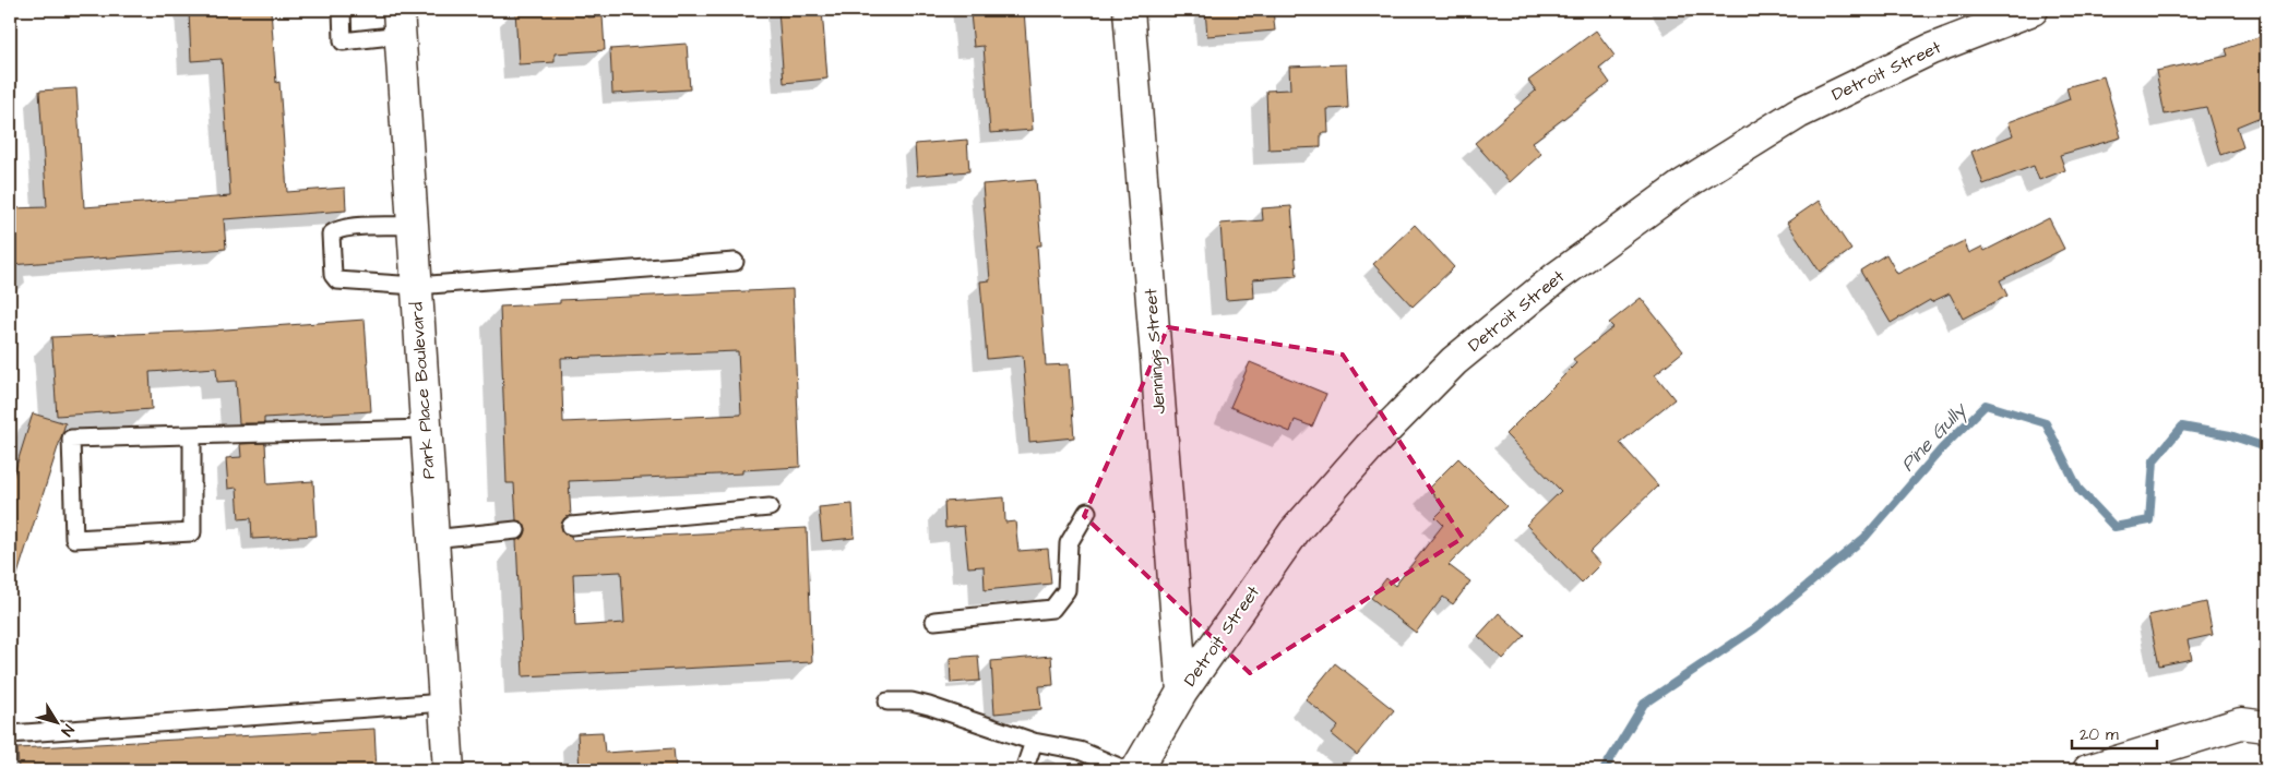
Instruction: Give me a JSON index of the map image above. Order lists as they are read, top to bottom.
{
  "streets": {
    "street": ["Detroit Street", "Jennings Street", "Park Place Boulevard"]
  },
  "crossings": [
    ["Detroit Street", "Jennings Street"]
  ],
  "water": ["Pine Gully"],
  "scale_bar": "20 m",
  "north": "bottom right"
}
